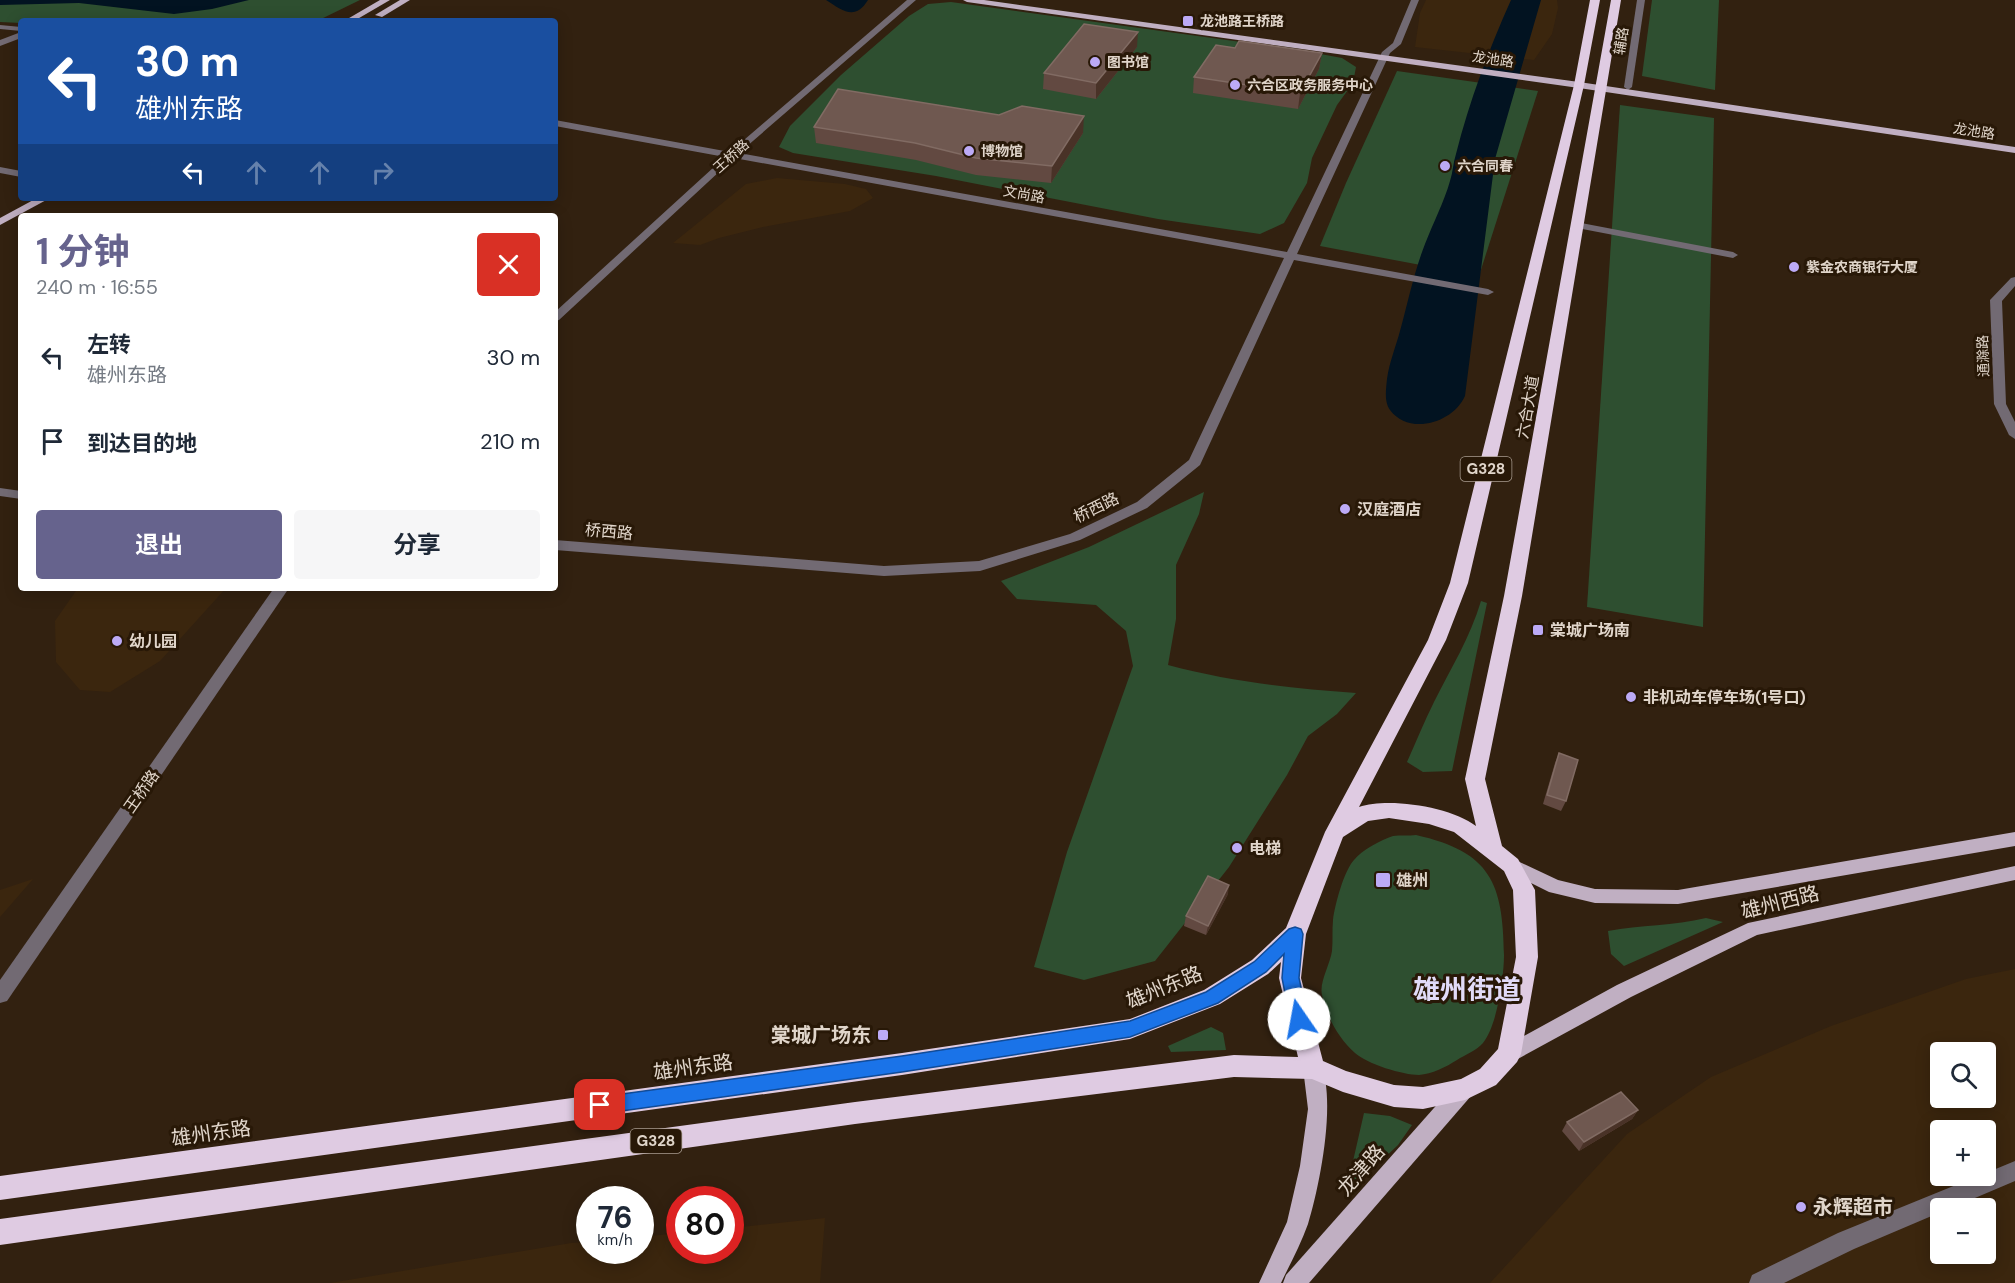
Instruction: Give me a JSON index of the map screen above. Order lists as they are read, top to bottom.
{
  "streets": {
    "highway": ["六合大道", "G328", "雄州东路"],
    "main road": ["龙池路", "雄州西路", "龙津路"],
    "street": [
      "辅路",
      "王桥路",
      "文尚路",
      "通滁路",
      "桥西路"
    ]
  },
  "crossings": [
    ["辅路", "龙池路"],
    ["龙池路", "六合大道"],
    ["龙池路", "桥西路"],
    ["王桥路", "文尚路"],
    ["文尚路", "桥西路"],
    ["六合大道", "G328"],
    ["六合大道", "雄州西路"],
    ["G328", "雄州西路"],
    ["G328", "雄州东路"],
    ["G328", "龙津路"]
  ],
  "districts": ["雄州街道"],
  "places": {
    "transit": [
      "龙池路王桥路",
      "棠城广场南",
      "雄州",
      "棠城广场东"
    ],
    "other": [
      "图书馆",
      "六合区政务服务中心",
      "博物馆",
      "六合同春",
      "紫金农商银行大厦",
      "汉庭酒店",
      "幼儿园",
      "非机动车停车场(1号口)",
      "电梯",
      "永辉超市"
    ]
  },
  "page": {
    "turn": ["30 m", "雄州东路"],
    "heading": ["1 分钟", "240 m · 16:55"],
    "list": [
      {
        "name": "左转",
        "note": "雄州东路",
        "value": "30 m"
      },
      {
        "name": "到达目的地",
        "value": "210 m"
      }
    ],
    "buttons": ["退出", "分享"],
    "map_buttons": ["+", "−"],
    "speed": "76 km/h",
    "limit": "80"
  }
}
